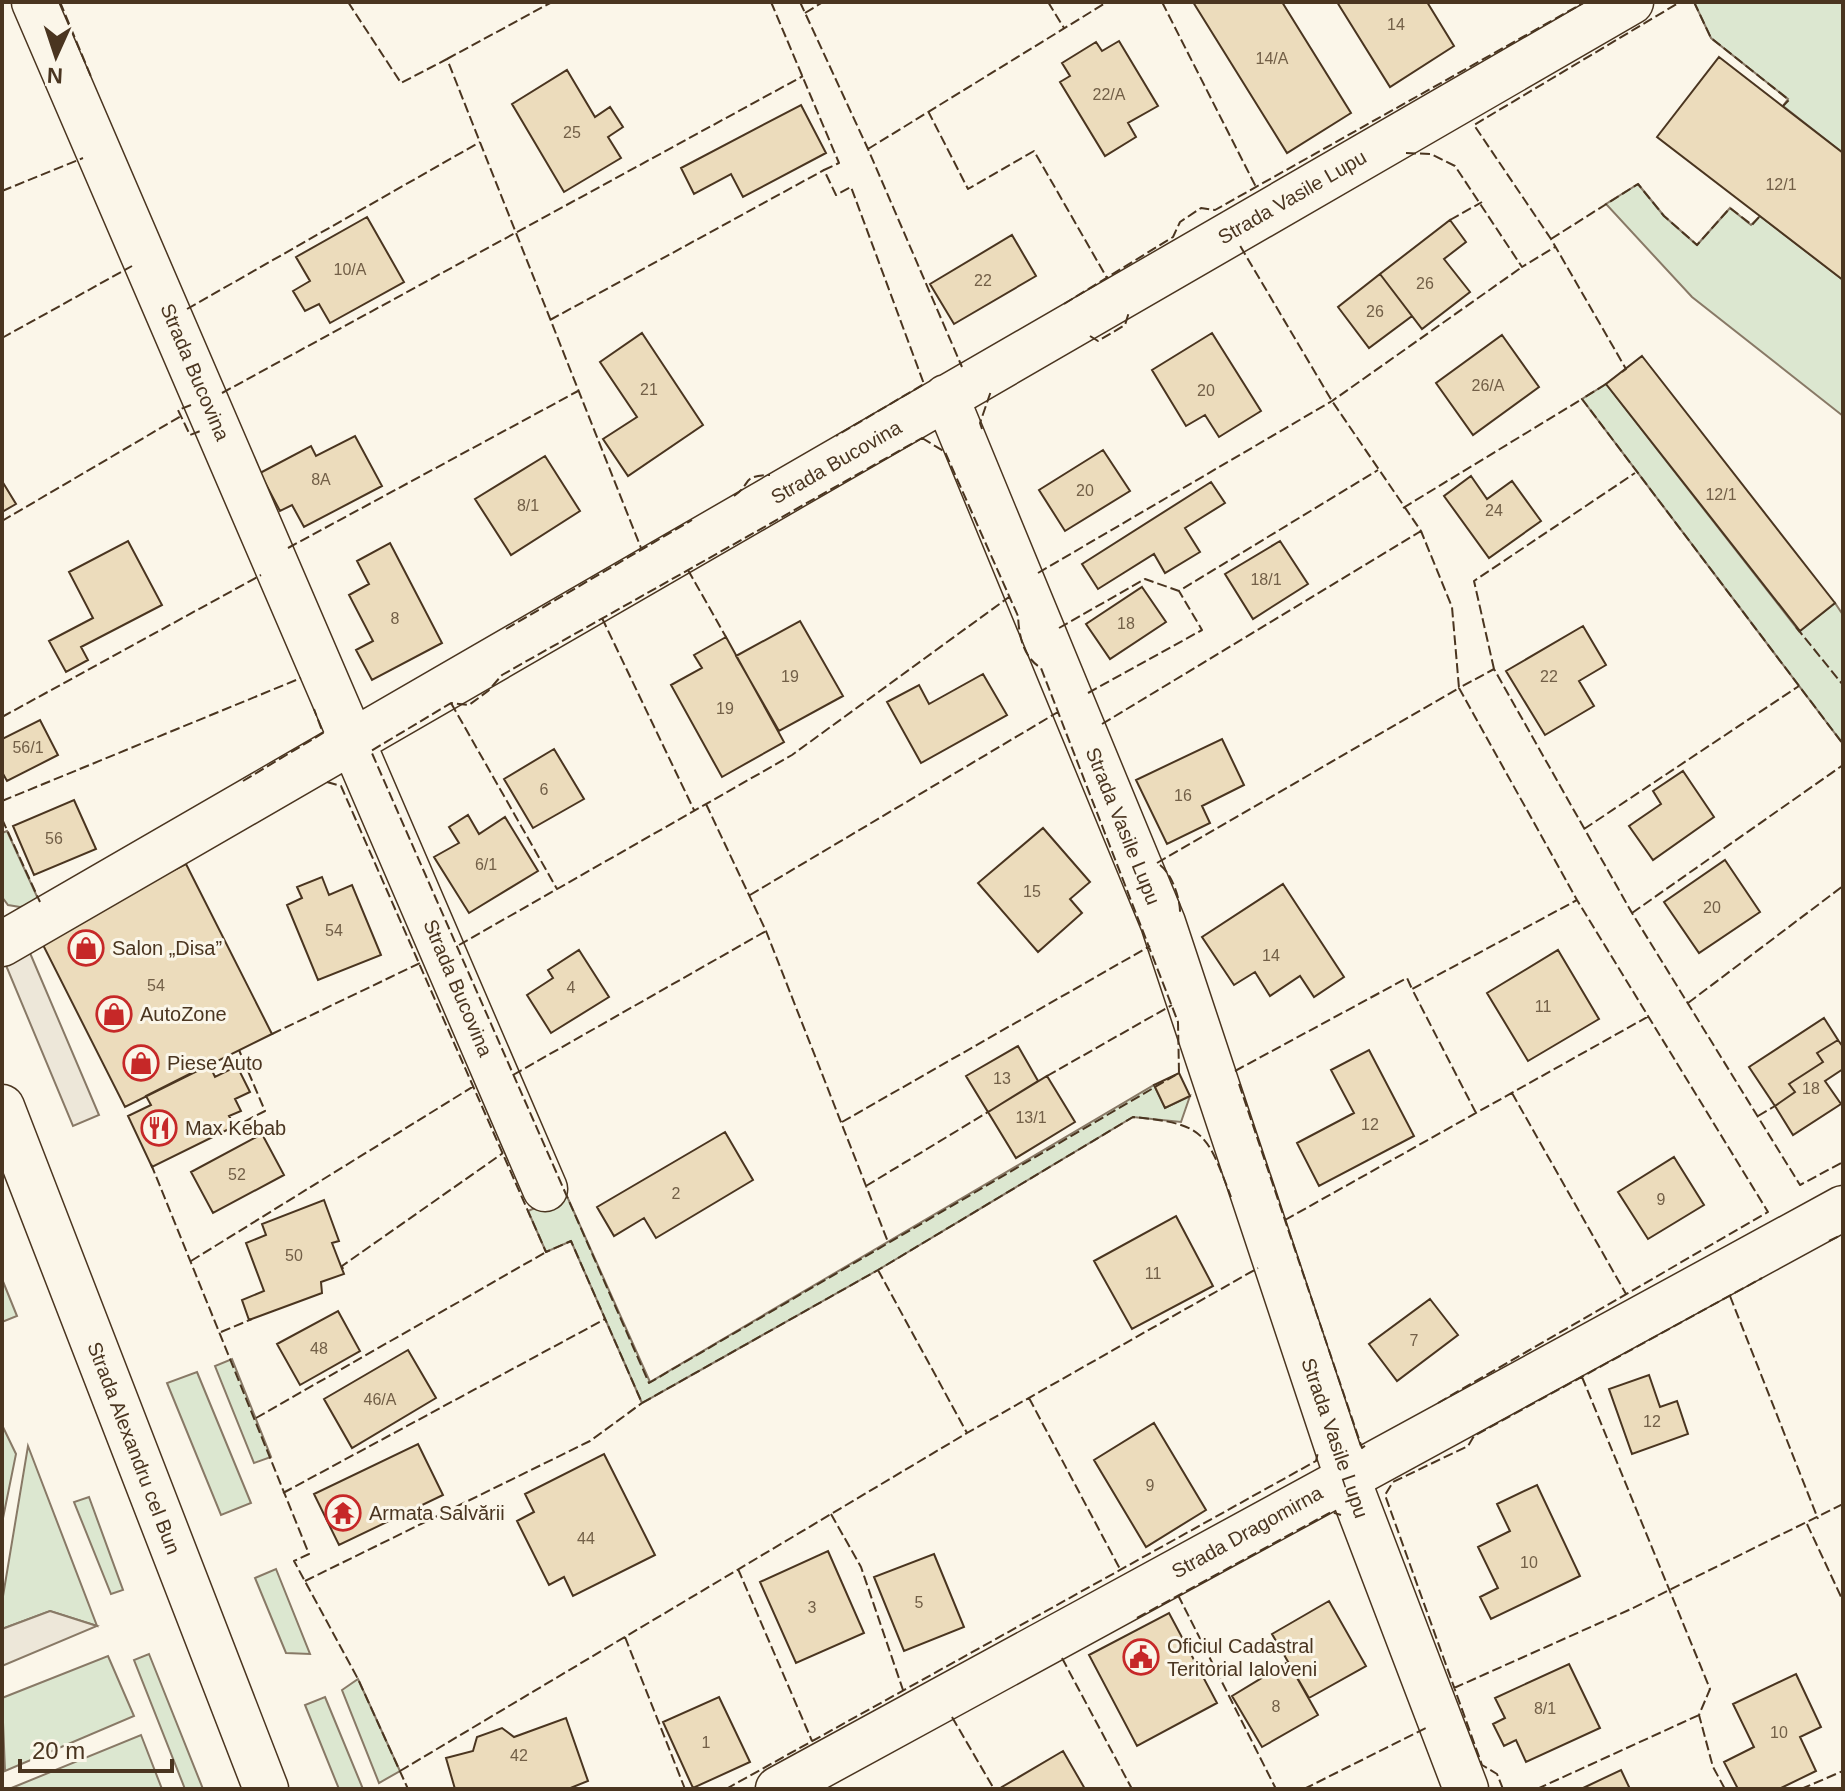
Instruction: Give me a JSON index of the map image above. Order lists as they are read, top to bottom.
{
  "streets": {
    "street": [
      "Strada Vasile Lupu",
      "Strada Bucovina",
      "Strada Alexandru cel Bun",
      "Strada Dragomirna"
    ]
  },
  "crossings": [
    ["Strada Vasile Lupu", "Strada Bucovina"],
    ["Strada Vasile Lupu", "Strada Dragomirna"]
  ],
  "places": {
    "shop": ["Salon „Disa”", "AutoZone", "Piese Auto"],
    "restaurant": ["Max Kebab"],
    "temple": ["Armata Salvării"],
    "public building": ["Oficiul Cadastral Teritorial Ialoveni"]
  },
  "house_numbers": [
    "14",
    "14/A",
    "22/A",
    "25",
    "12/1",
    "10/A",
    "22",
    "26",
    "26",
    "26/A",
    "21",
    "20",
    "8A",
    "20",
    "12/1",
    "8/1",
    "24",
    "18/1",
    "8",
    "18",
    "19",
    "22",
    "19",
    "56/1",
    "6",
    "16",
    "56",
    "6/1",
    "15",
    "20",
    "54",
    "14",
    "54",
    "4",
    "11",
    "13",
    "18",
    "13/1",
    "12",
    "52",
    "2",
    "9",
    "50",
    "11",
    "7",
    "48",
    "46/A",
    "12",
    "9",
    "44",
    "10",
    "5",
    "3",
    "8",
    "8/1",
    "10",
    "1",
    "42"
  ],
  "scale_bar": "20 m",
  "north": "bottom"
}
